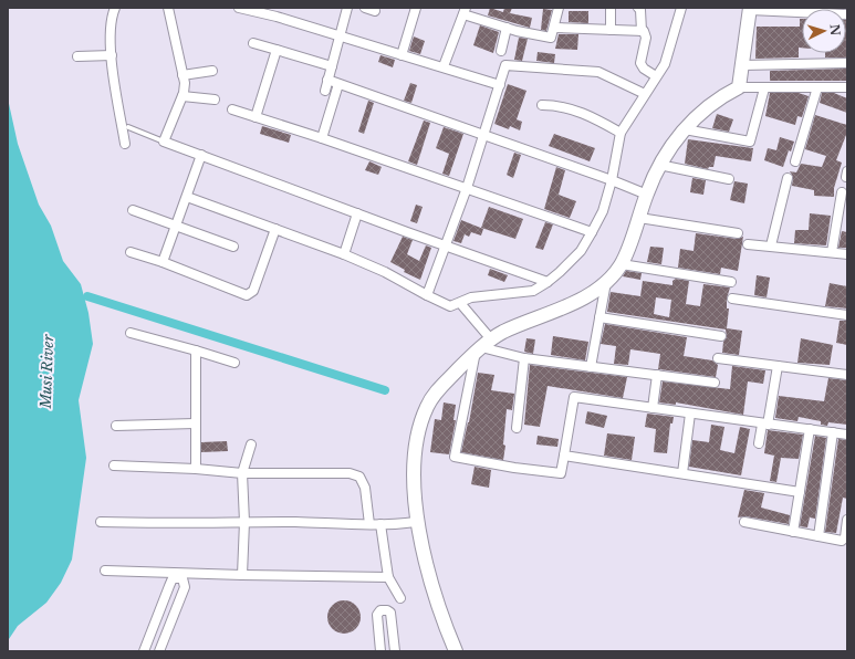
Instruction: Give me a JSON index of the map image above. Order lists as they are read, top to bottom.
{
  "water": ["Musi River"],
  "north": "right"
}
